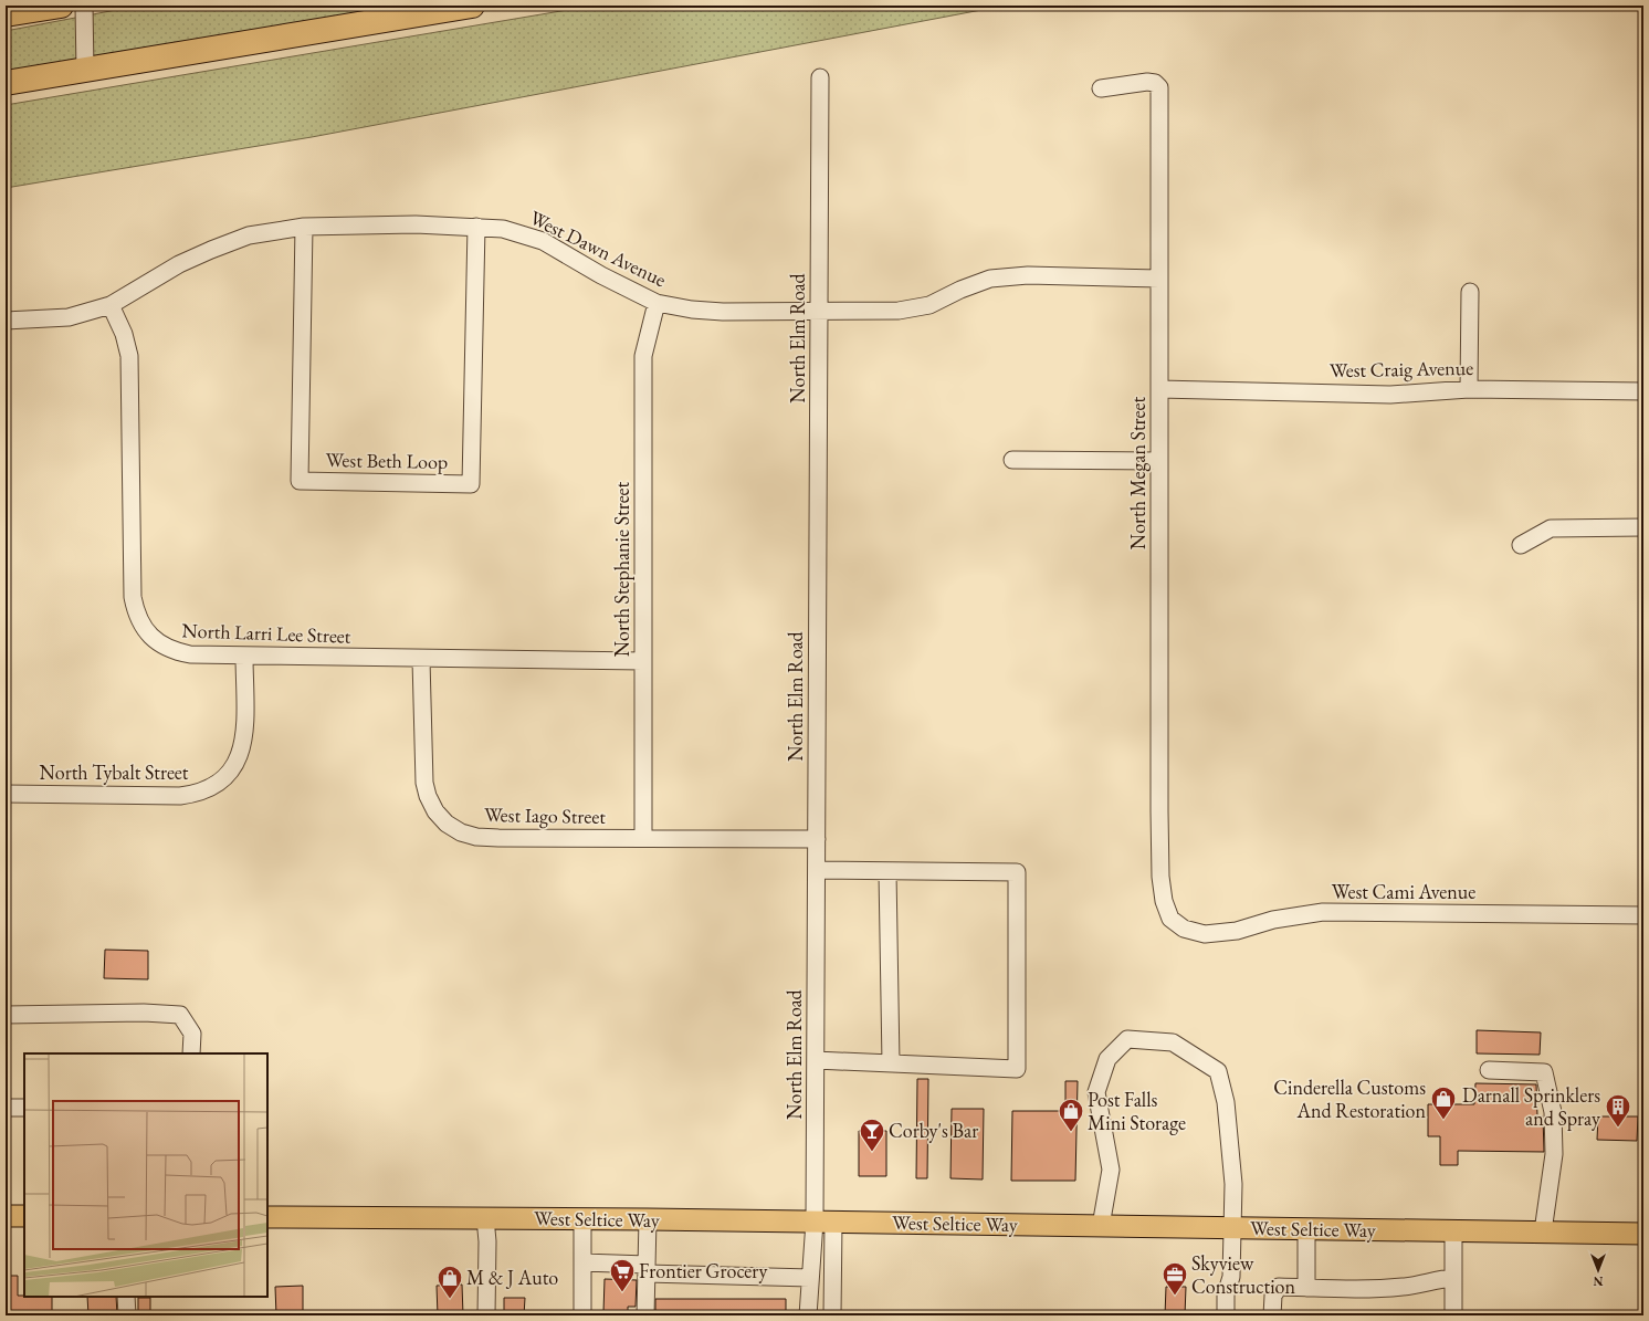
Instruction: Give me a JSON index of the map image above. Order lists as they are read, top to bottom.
{
  "streets": {
    "main road": ["West Seltice Way"],
    "street": [
      "West Dawn Avenue",
      "North Elm Road",
      "West Craig Avenue",
      "West Beth Loop",
      "North Megan Street",
      "North Stephanie Street",
      "North Larri Lee Street",
      "North Tybalt Street",
      "West Iago Street",
      "West Cami Avenue"
    ]
  },
  "crossings": [
    ["West Dawn Avenue", "North Elm Road"],
    ["West Dawn Avenue", "West Beth Loop"],
    ["West Dawn Avenue", "North Megan Street"],
    ["West Dawn Avenue", "North Stephanie Street"],
    ["West Dawn Avenue", "North Larri Lee Street"],
    ["North Elm Road", "West Iago Street"],
    ["North Elm Road", "West Seltice Way"],
    ["West Craig Avenue", "North Megan Street"],
    ["North Megan Street", "West Cami Avenue"],
    ["North Stephanie Street", "North Larri Lee Street"],
    ["North Stephanie Street", "West Iago Street"],
    ["North Larri Lee Street", "North Tybalt Street"],
    ["North Larri Lee Street", "West Iago Street"]
  ],
  "places": {
    "shop": ["Cinderella Customs And Restoration", "Post Falls Mini Storage", "M & J Auto"],
    "building": ["Darnall Sprinklers and Spray"],
    "bar": ["Corby's Bar"],
    "supermarket": ["Frontier Grocery"],
    "office": ["Skyview Construction"]
  },
  "north": "bottom"
}
